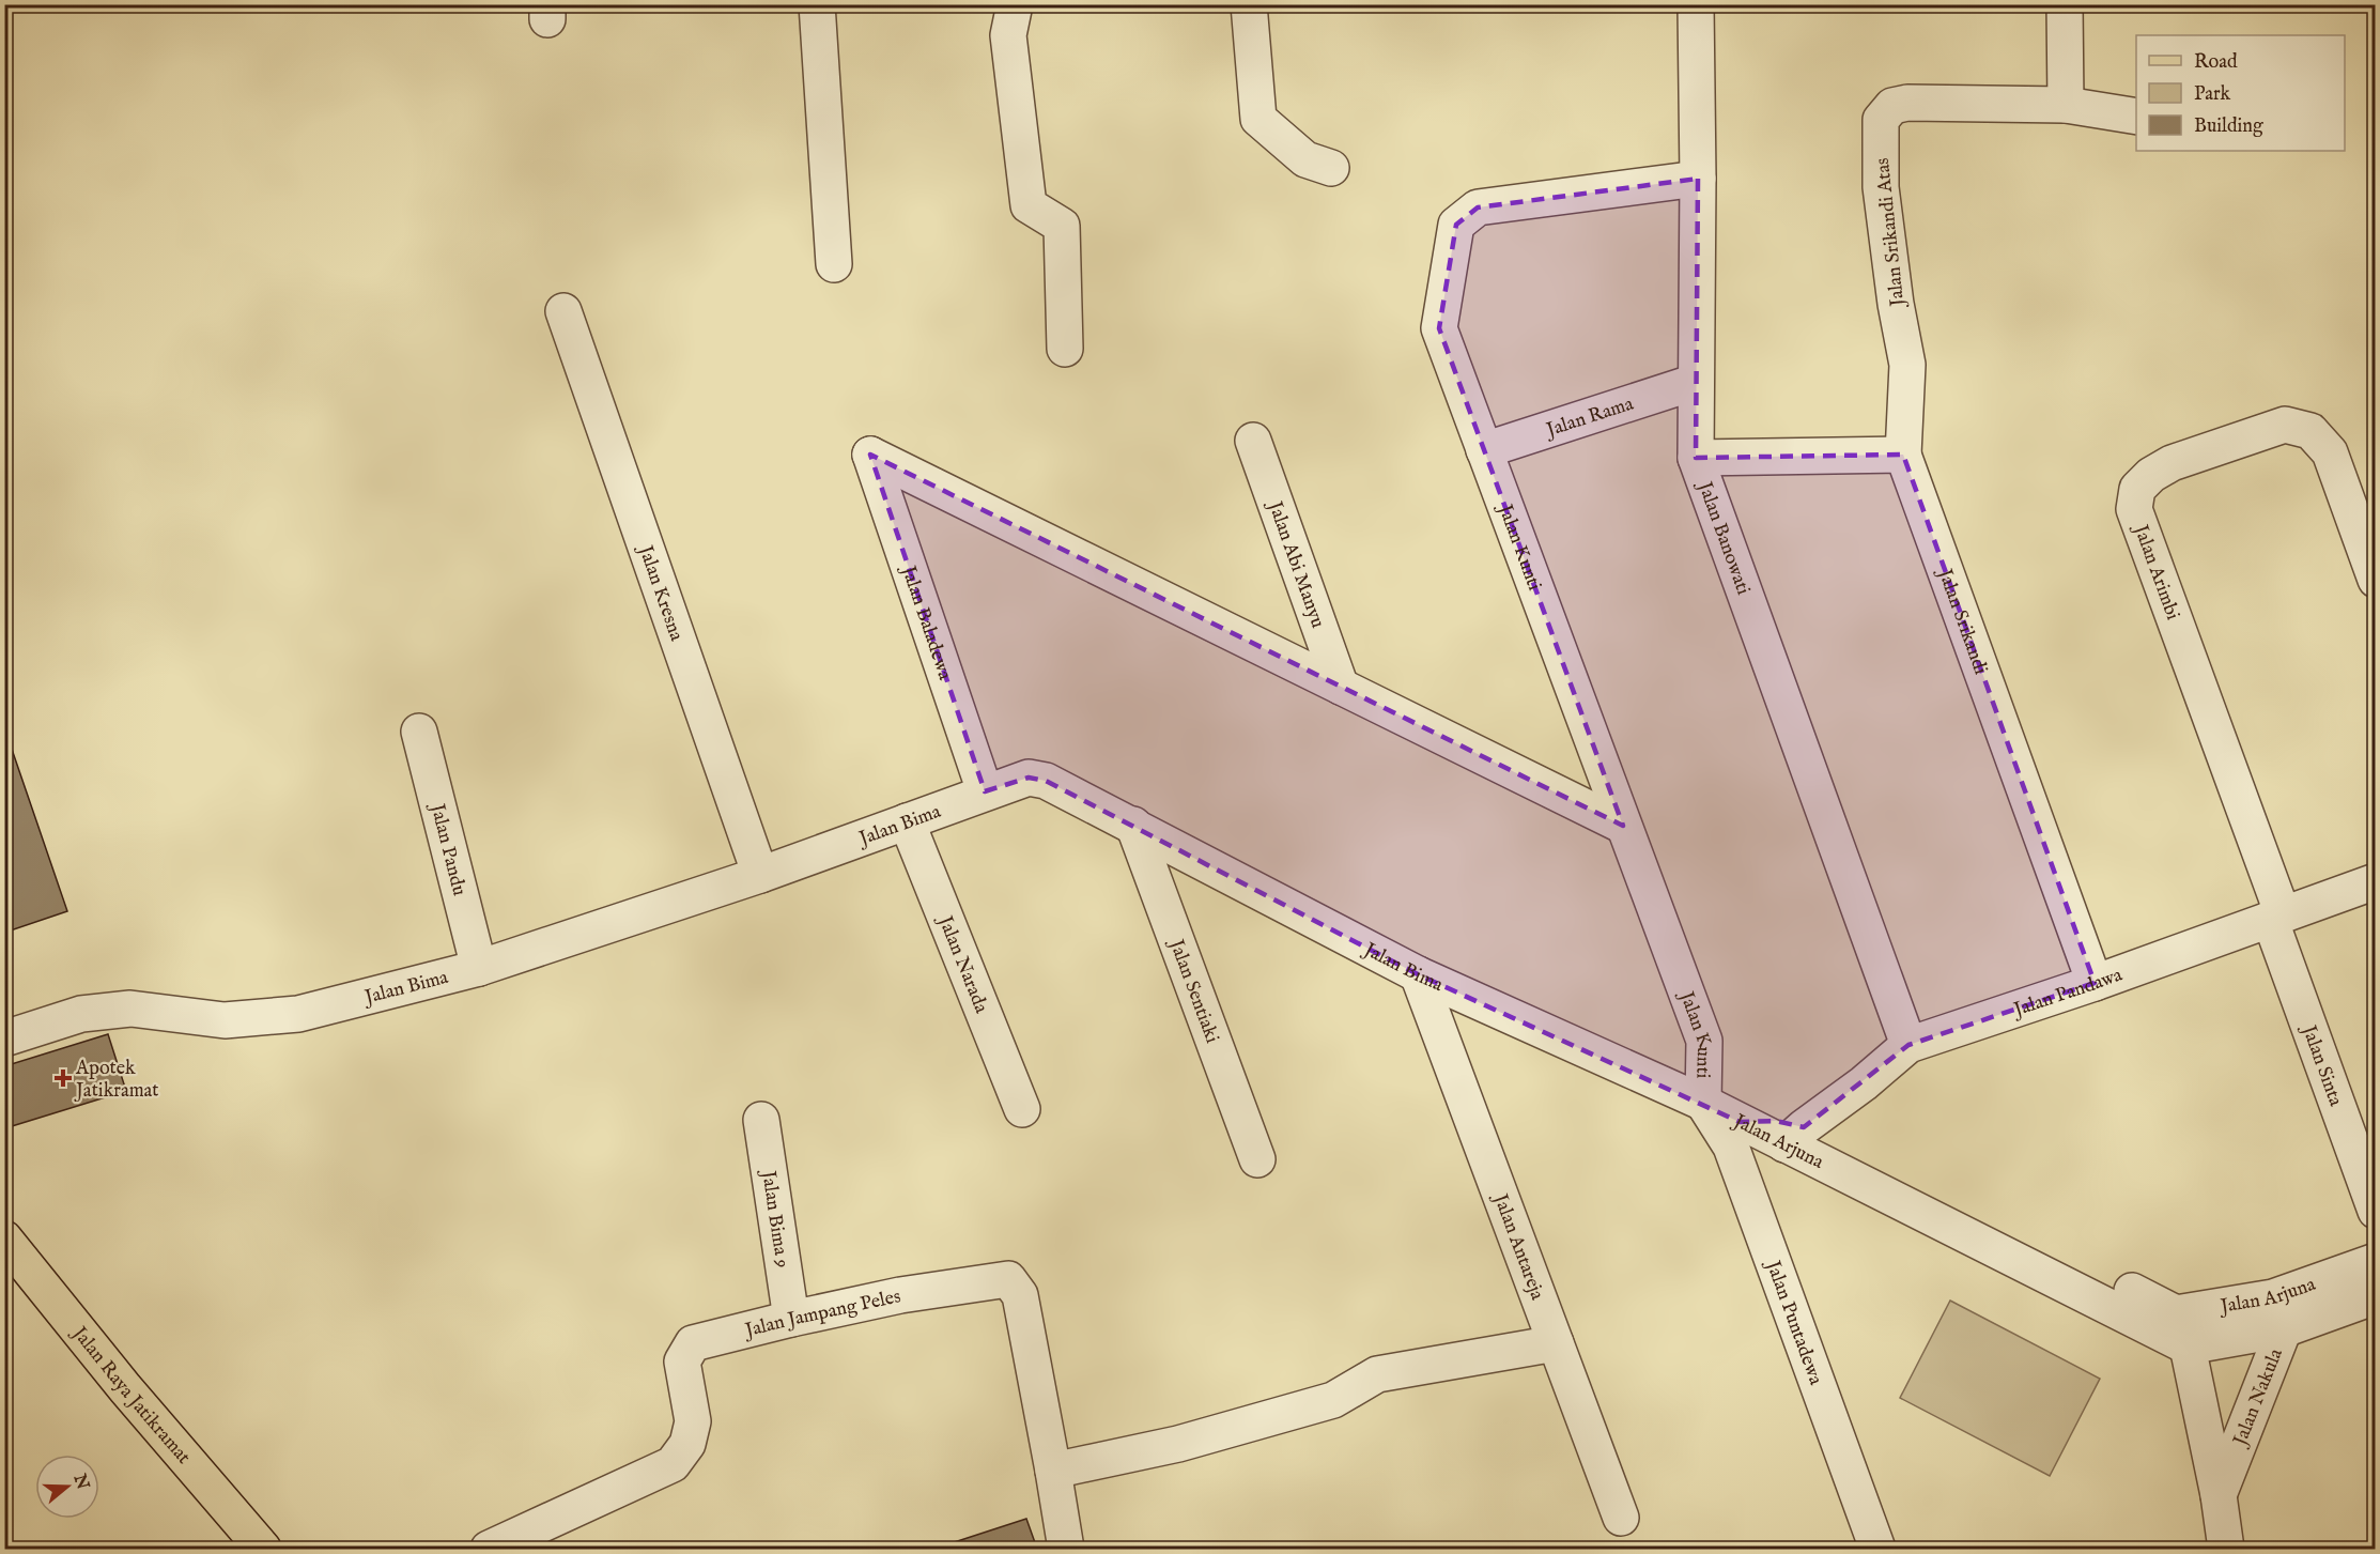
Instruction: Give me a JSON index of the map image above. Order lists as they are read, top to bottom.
{
  "streets": {
    "main road": ["Jalan Raya Jatikramat"],
    "street": [
      "Jalan Srikandi Atas",
      "Jalan Rama",
      "Jalan Banowati",
      "Jalan Kunti",
      "Jalan Abi Manyu",
      "Jalan Arimbi",
      "Jalan Kresna",
      "Jalan Srikandi",
      "Jalan Baladewa",
      "Jalan Bima",
      "Jalan Pandu",
      "Jalan Narada",
      "Jalan Pandawa",
      "Jalan Sentiaki",
      "Jalan Sinta",
      "Jalan Arjuna",
      "Jalan Bima 9",
      "Jalan Antareja",
      "Jalan Jampang Peles",
      "Jalan Puntadewa",
      "Jalan Nakula"
    ]
  },
  "crossings": [
    ["Jalan Srikandi Atas", "Jalan Srikandi"],
    ["Jalan Rama", "Jalan Banowati"],
    ["Jalan Rama", "Jalan Kunti"],
    ["Jalan Banowati", "Jalan Kunti"],
    ["Jalan Banowati", "Jalan Pandawa"],
    ["Jalan Kunti", "Jalan Bima"],
    ["Jalan Kunti", "Jalan Puntadewa"],
    ["Jalan Abi Manyu", "Jalan Baladewa"],
    ["Jalan Arimbi", "Jalan Pandawa"],
    ["Jalan Arimbi", "Jalan Sinta"],
    ["Jalan Kresna", "Jalan Bima"],
    ["Jalan Srikandi", "Jalan Pandawa"],
    ["Jalan Baladewa", "Jalan Bima"],
    ["Jalan Bima", "Jalan Pandu"],
    ["Jalan Bima", "Jalan Narada"],
    ["Jalan Bima", "Jalan Sentiaki"],
    ["Jalan Bima", "Jalan Arjuna"],
    ["Jalan Bima", "Jalan Antareja"],
    ["Jalan Bima", "Jalan Puntadewa"],
    ["Jalan Pandawa", "Jalan Sinta"],
    ["Jalan Pandawa", "Jalan Arjuna"],
    ["Jalan Arjuna", "Jalan Nakula"],
    ["Jalan Bima 9", "Jalan Jampang Peles"]
  ],
  "places": {
    "health": ["Apotek Jatikramat"]
  },
  "legend": ["Road", "Park", "Building"],
  "north": "right"
}
